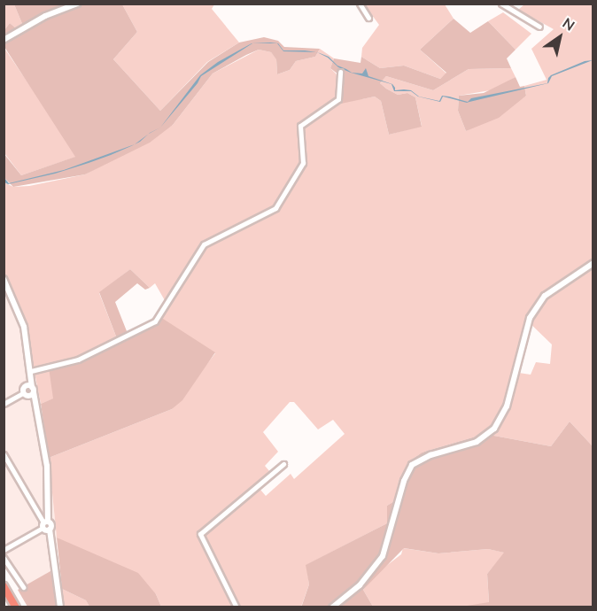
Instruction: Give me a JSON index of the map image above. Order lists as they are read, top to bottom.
{
  "north": "top right"
}
